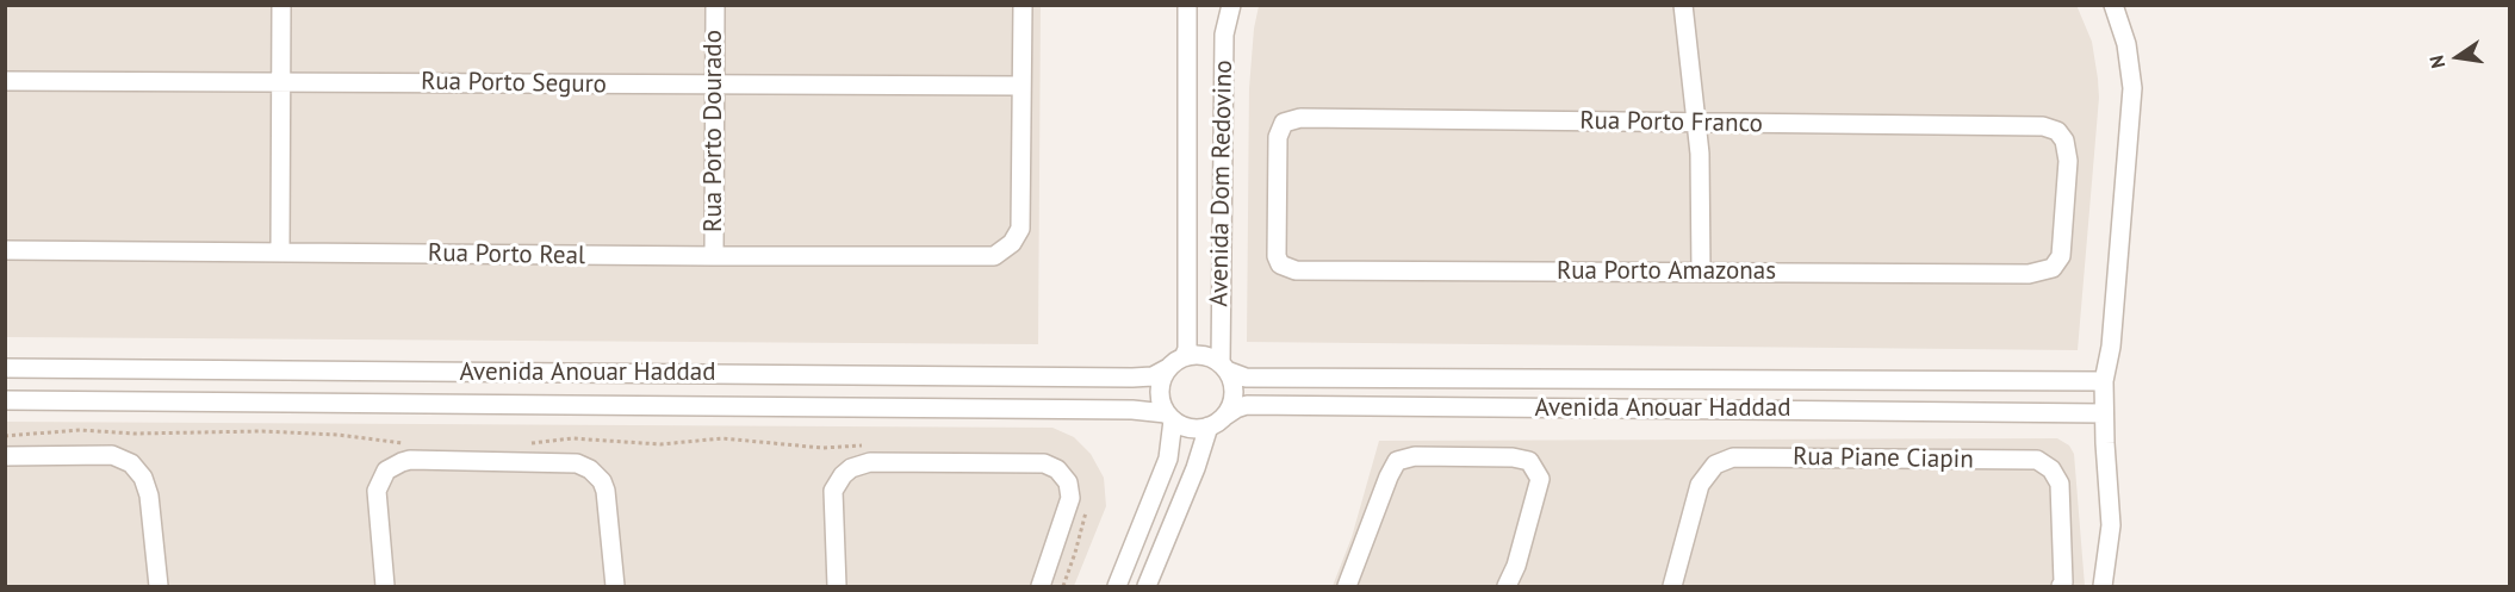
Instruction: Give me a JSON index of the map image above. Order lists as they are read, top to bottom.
{
  "streets": {
    "street": [
      "Rua Porto Seguro",
      "Rua Porto Franco",
      "Rua Porto Dourado",
      "Avenida Dom Redovino",
      "Rua Porto Real",
      "Rua Porto Amazonas",
      "Avenida Anouar Haddad",
      "Rua Piane Ciapin"
    ]
  },
  "crossings": [
    ["Rua Porto Seguro", "Rua Porto Dourado"],
    ["Rua Porto Seguro", "Rua Porto Real"],
    ["Rua Porto Franco", "Rua Porto Amazonas"],
    ["Rua Porto Dourado", "Rua Porto Real"],
    ["Avenida Dom Redovino", "Avenida Anouar Haddad"]
  ],
  "north": "left"
}
